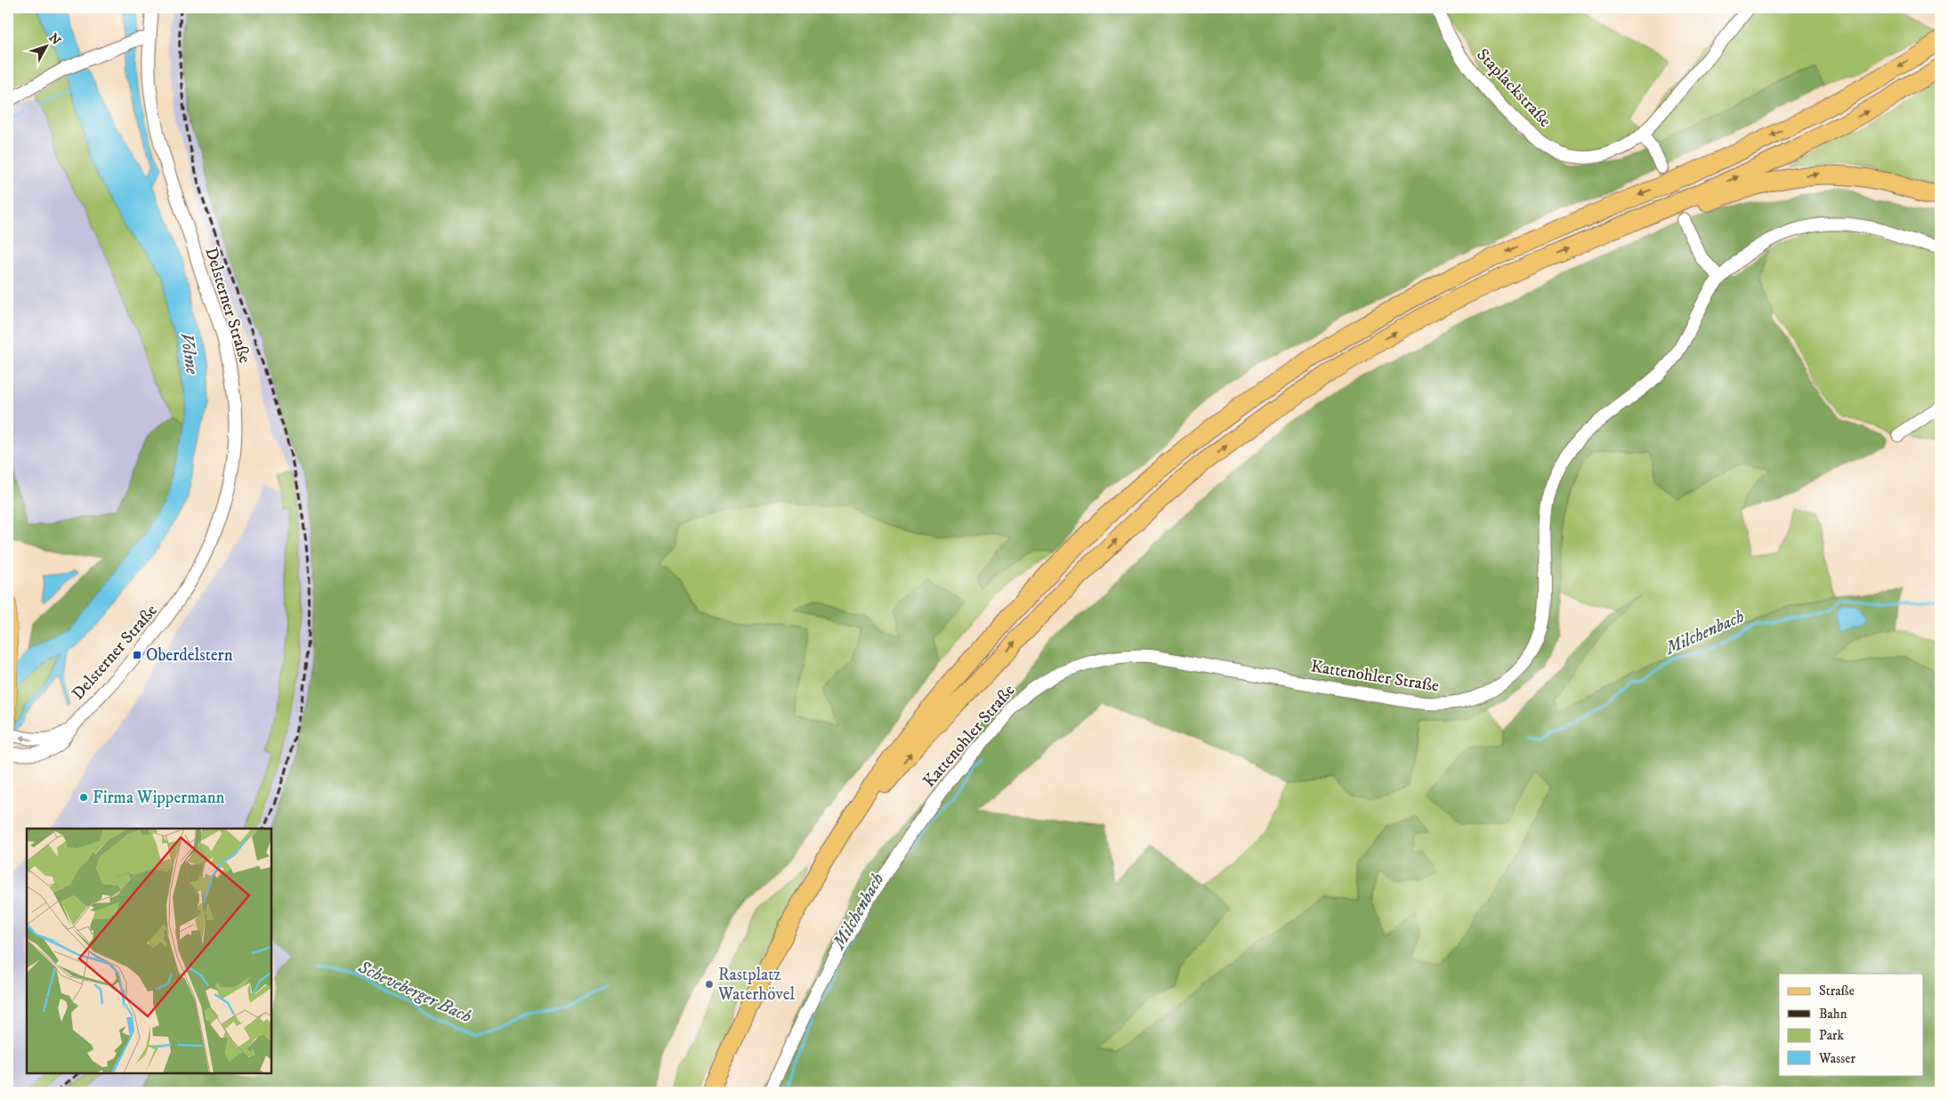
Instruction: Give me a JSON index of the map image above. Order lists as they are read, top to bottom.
{
  "streets": {
    "street": ["Staplackstraße", "Delsterner Straße", "Kattenohler Straße"]
  },
  "water": ["Volme", "Milchenbach", "Scheveberger Bach"],
  "places": {
    "transit": ["Oberdelstern"],
    "other": ["Firma Wippermann", "Rastplatz Waterhövel"]
  },
  "legend": [
    "Straße",
    "Bahn",
    "Park",
    "Wasser"
  ],
  "north": "top right"
}
